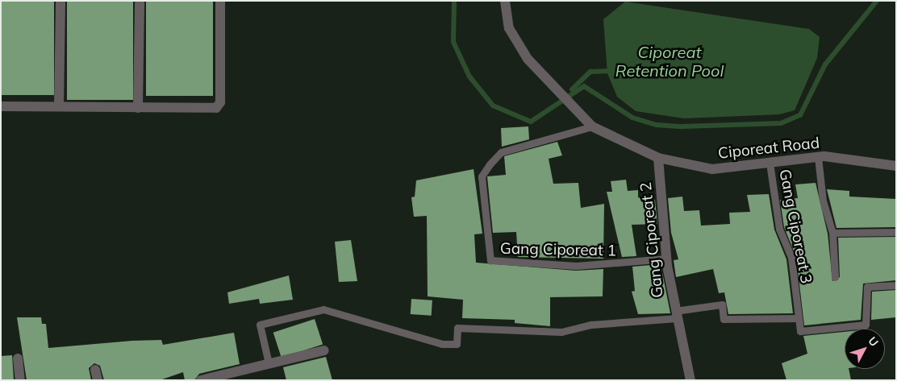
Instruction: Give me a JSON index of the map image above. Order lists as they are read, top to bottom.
{
  "streets": {
    "street": ["Ciporeat Road", "Gang Ciporeat 2"],
    "lane": ["Gang Ciporeat 3", "Gang Ciporeat 1"]
  },
  "crossings": [
    ["Ciporeat Road", "Gang Ciporeat 3"],
    ["Ciporeat Road", "Gang Ciporeat 2"],
    ["Ciporeat Road", "Gang Ciporeat 1"],
    ["Gang Ciporeat 2", "Gang Ciporeat 1"]
  ],
  "water": ["Ciporeat Retention Pool"],
  "north": "top right"
}
